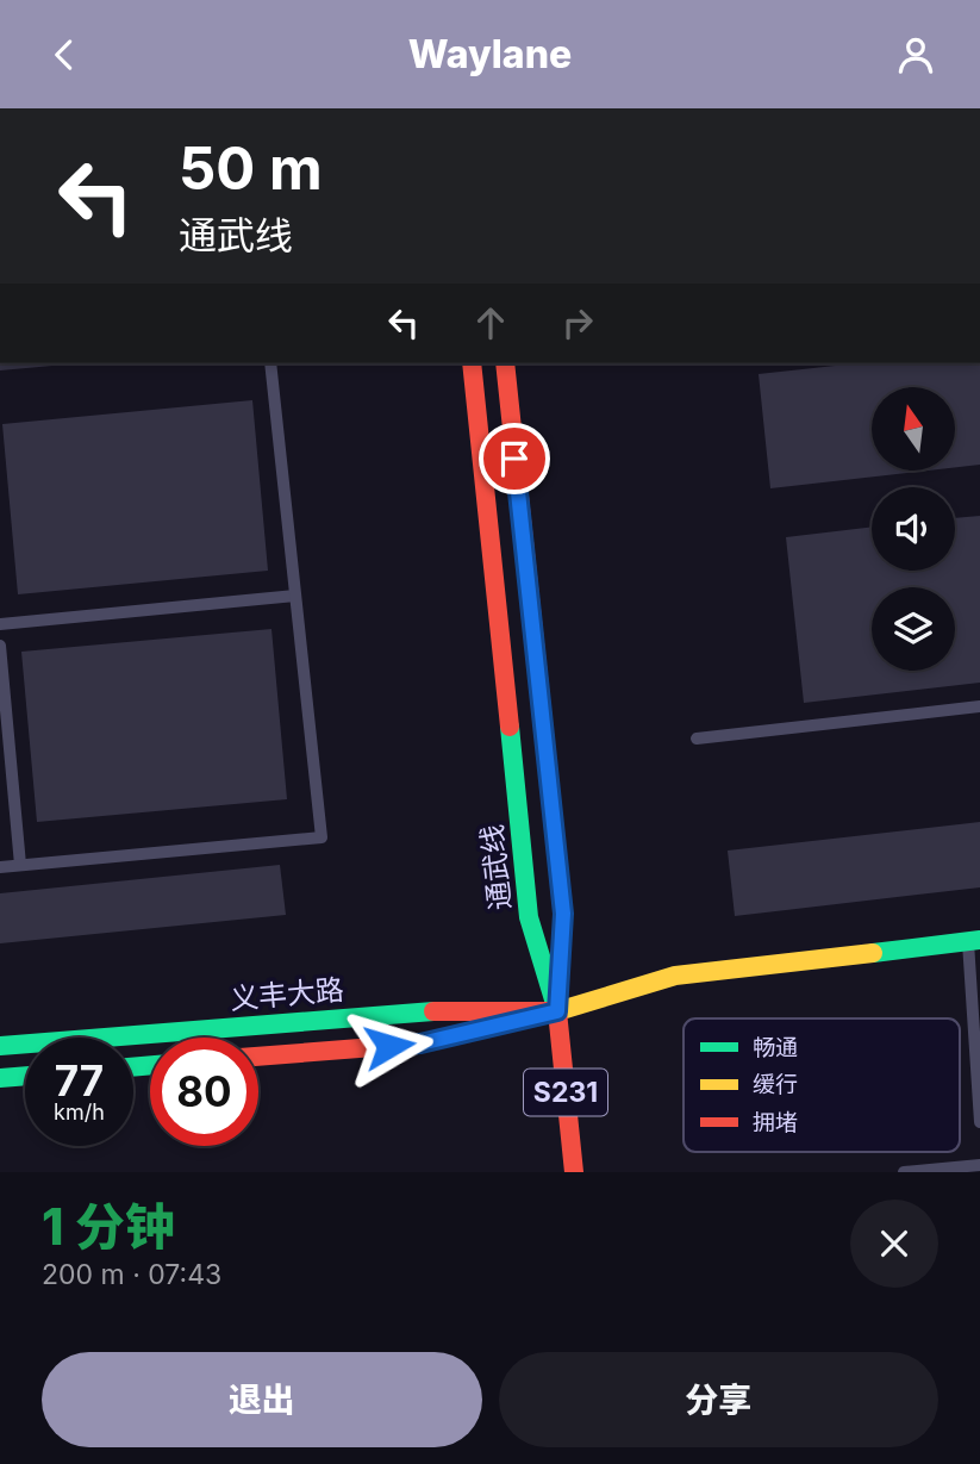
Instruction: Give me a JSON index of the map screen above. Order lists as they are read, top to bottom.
{
  "streets": {
    "main road": ["通武线", "义丰大路", "S231"]
  },
  "crossings": [
    ["通武线", "义丰大路"],
    ["通武线", "S231"],
    ["义丰大路", "S231"]
  ],
  "legend": ["畅通", "缓行", "拥堵"],
  "north": "top",
  "page": {
    "header": "Waylane",
    "turn": ["50 m", "通武线"],
    "speed": "77 km/h",
    "limit": "80",
    "heading": ["1 分钟", "200 m · 07:43"],
    "buttons": ["退出", "分享"]
  }
}
